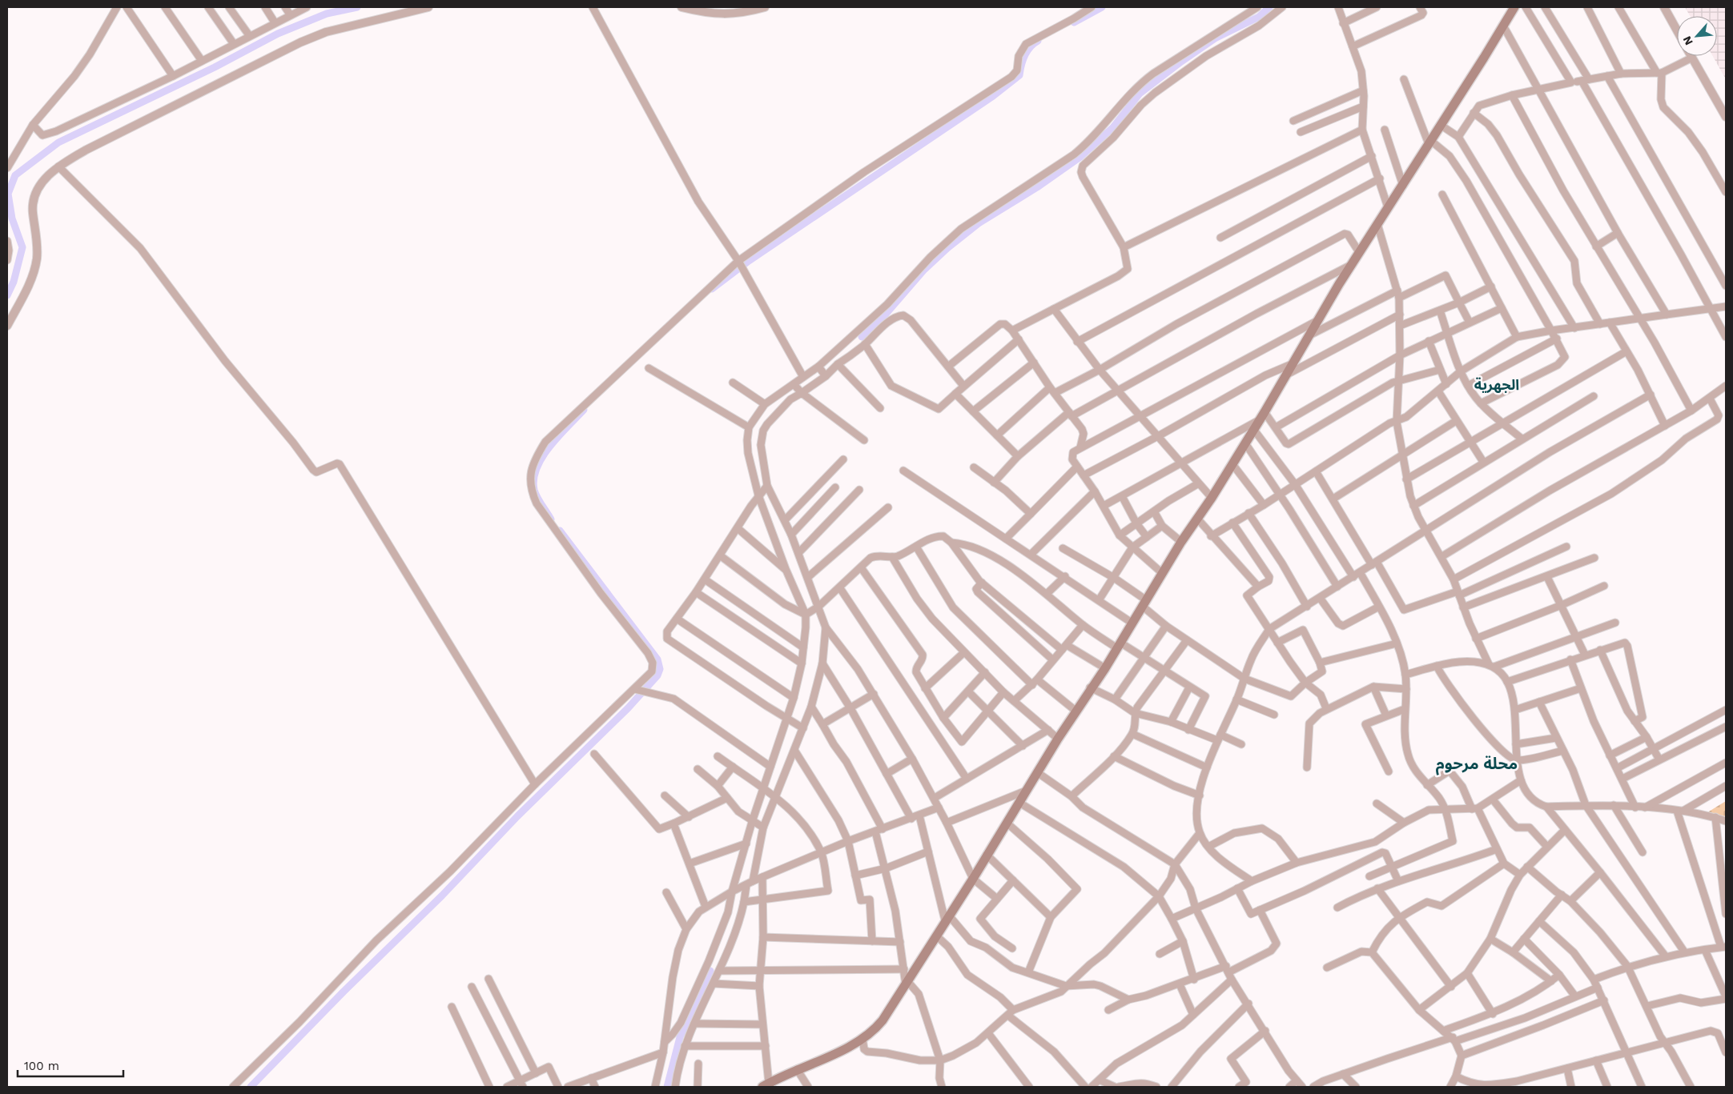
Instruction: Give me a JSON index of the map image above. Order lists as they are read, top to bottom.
{
  "districts": ["الجهرية", "محلة مرحوم"],
  "scale_bar": "100 m",
  "north": "bottom left"
}
